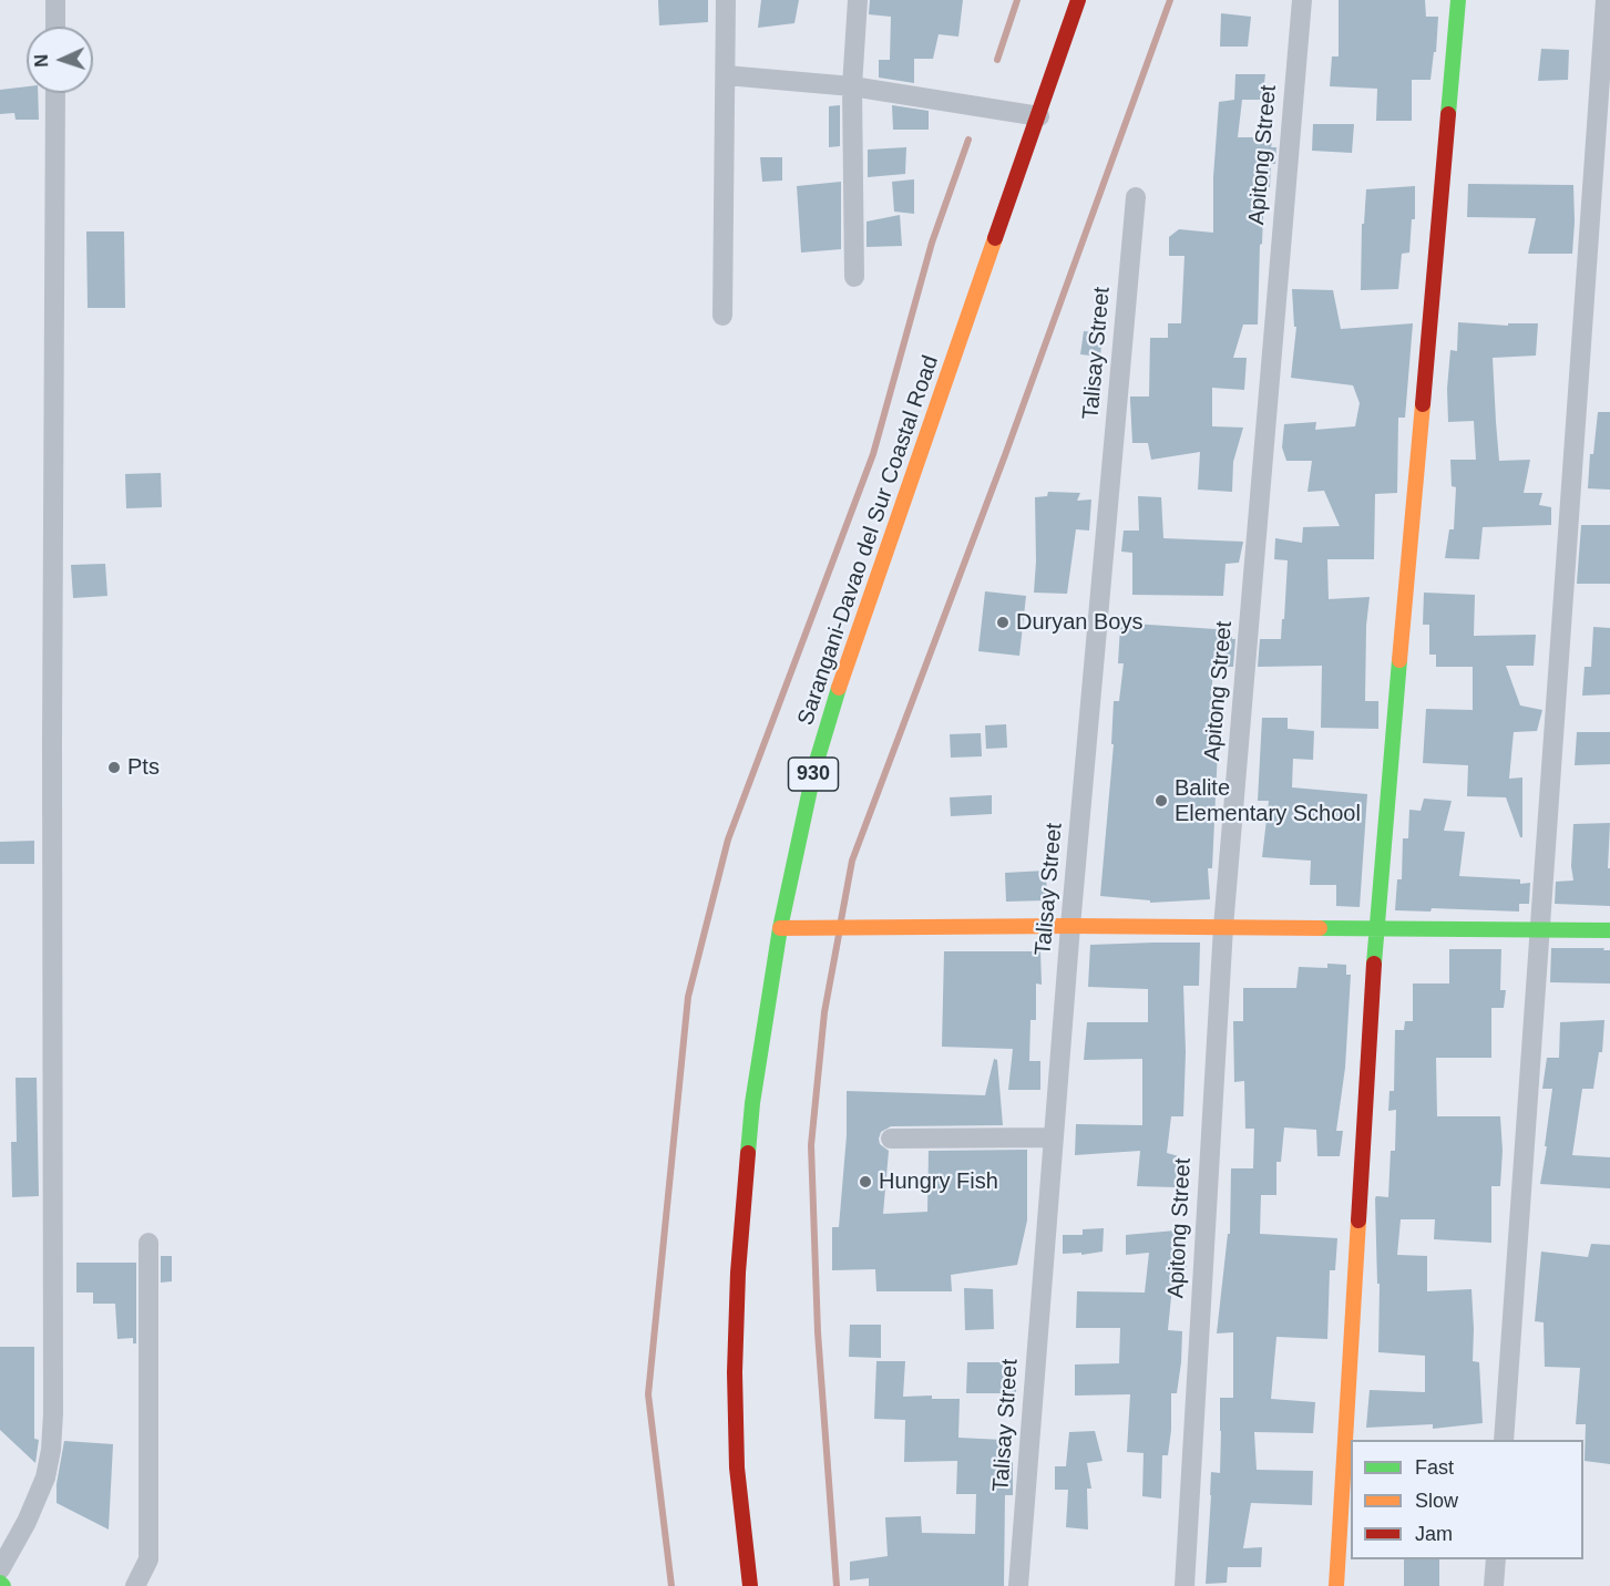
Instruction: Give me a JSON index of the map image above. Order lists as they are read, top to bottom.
{
  "streets": {
    "street": [
      "Apitong Street",
      "Talisay Street",
      "Sarangani-Davao del Sur Coastal Road",
      "930"
    ]
  },
  "places": [
    "Duryan Boys",
    "Pts",
    "Balite Elementary School",
    "Hungry Fish"
  ],
  "legend": ["Fast", "Slow", "Jam"],
  "north": "left"
}
